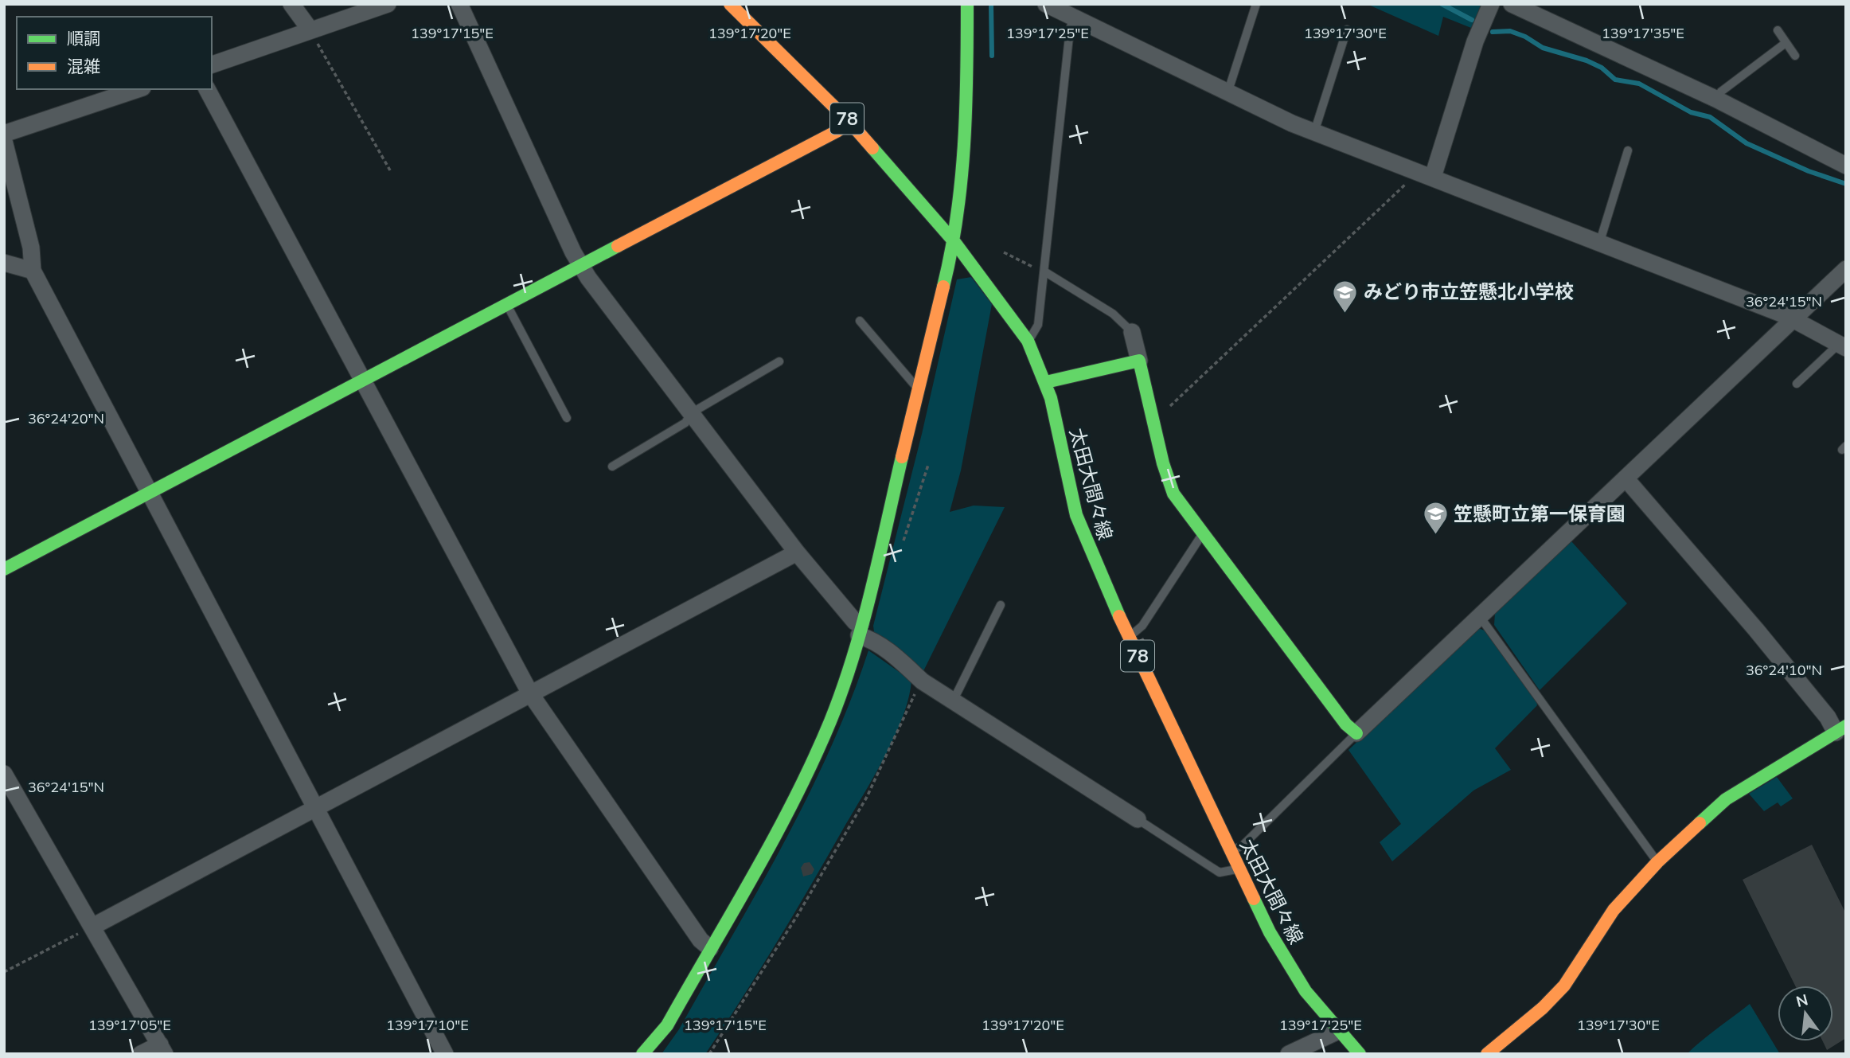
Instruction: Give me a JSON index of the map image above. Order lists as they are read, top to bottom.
{
  "streets": {
    "street": ["78", "太田大間々線"]
  },
  "places": {
    "school or university": ["みどり市立笠懸北小学校", "笠懸町立第一保育園"]
  },
  "legend": ["順調", "混雑"],
  "north": "top",
  "coordinates": [
    "139°17'15\"E",
    "139°17'20\"E",
    "139°17'25\"E",
    "139°17'30\"E",
    "139°17'35\"E",
    "36°24'15\"N",
    "36°24'20\"N",
    "36°24'10\"N",
    "139°17'05\"E",
    "139°17'10\"E"
  ]
}
